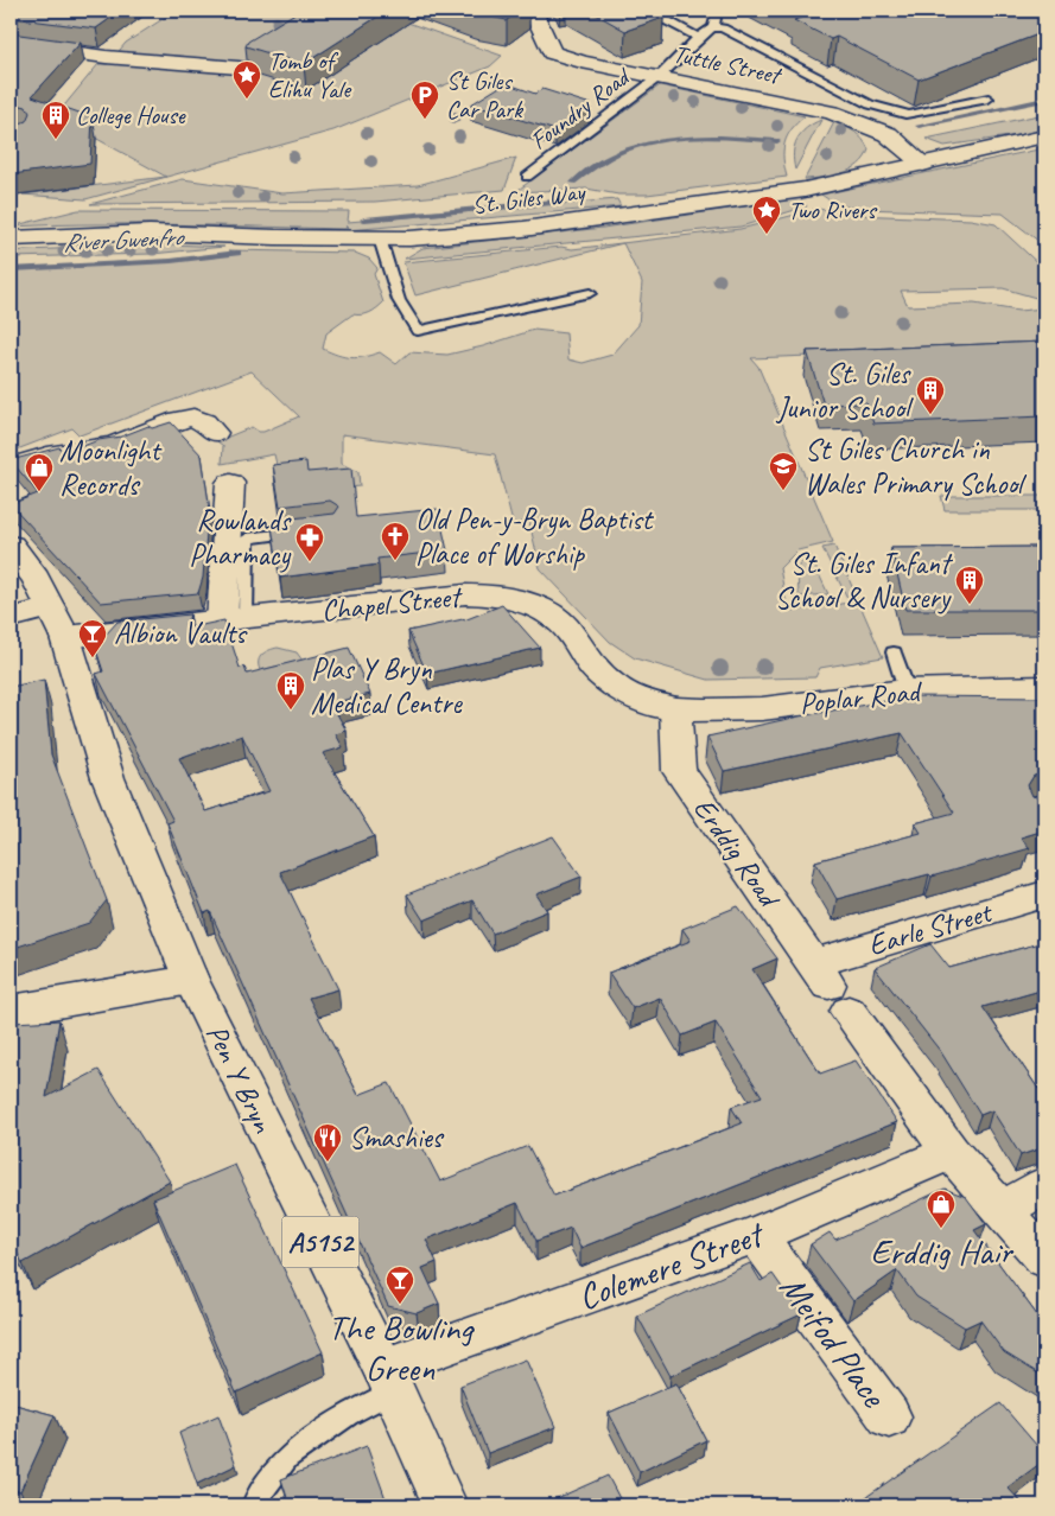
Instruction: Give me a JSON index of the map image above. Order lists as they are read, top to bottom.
{
  "streets": {
    "street": [
      "Tuttle Street",
      "St. Giles Way",
      "Chapel Street",
      "Poplar Road",
      "Erddig Road",
      "Earle Street",
      "Pen Y Bryn",
      "A5152",
      "Colemere Street",
      "Meifod Place"
    ],
    "lane": ["Foundry Road"]
  },
  "crossings": [
    ["Tuttle Street", "Foundry Road"],
    ["Tuttle Street", "St. Giles Way"],
    ["Chapel Street", "Poplar Road"],
    ["Chapel Street", "Erddig Road"],
    ["Chapel Street", "Pen Y Bryn"],
    ["Chapel Street", "A5152"],
    ["Poplar Road", "Erddig Road"],
    ["Erddig Road", "Earle Street"],
    ["Erddig Road", "Colemere Street"],
    ["Pen Y Bryn", "A5152"],
    ["Pen Y Bryn", "Colemere Street"],
    ["Colemere Street", "Meifod Place"]
  ],
  "water": ["River Gwenfro"],
  "places": {
    "place": ["Tomb of Elihu Yale", "Two Rivers"],
    "parking": ["St Giles Car Park"],
    "building": [
      "College House",
      "St. Giles Junior School",
      "St. Giles Infant School & Nursery",
      "Plas Y Bryn Medical Centre"
    ],
    "school or university": ["St Giles Church in Wales Primary School"],
    "shop": ["Moonlight Records", "Erddig Hair"],
    "church": ["Old Pen-y-Bryn Baptist Place of Worship"],
    "pharmacy": ["Rowlands Pharmacy"],
    "bar": ["Albion Vaults", "The Bowling Green"],
    "restaurant": ["Smashies"]
  }
}
